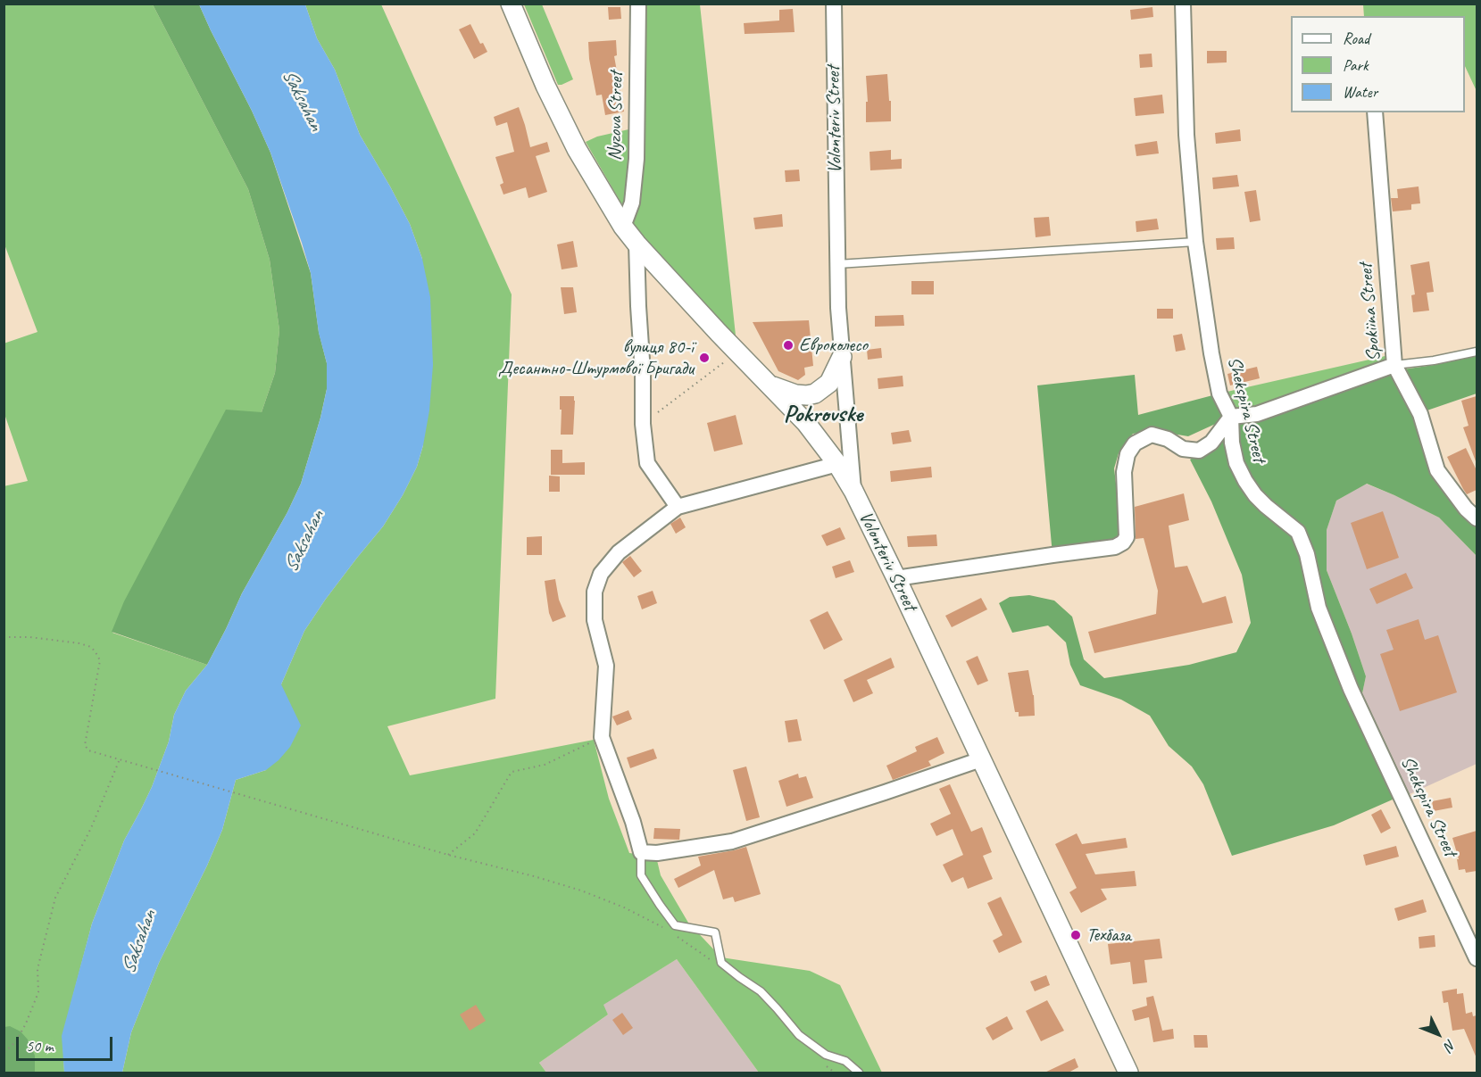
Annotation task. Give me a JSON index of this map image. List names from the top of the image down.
{
  "streets": {
    "street": [
      "Nyzova Street",
      "Volonteriv Street",
      "Spokiina Street",
      "Shekspira Street"
    ]
  },
  "districts": ["Pokrovske"],
  "water": ["Saksahan"],
  "places": ["Евроколесо", "вулиця 80-ї Десантно-Штурмової Бригади", "Техбаза"],
  "legend": ["Road", "Park", "Water"],
  "scale_bar": "50 m",
  "north": "bottom right"
}
